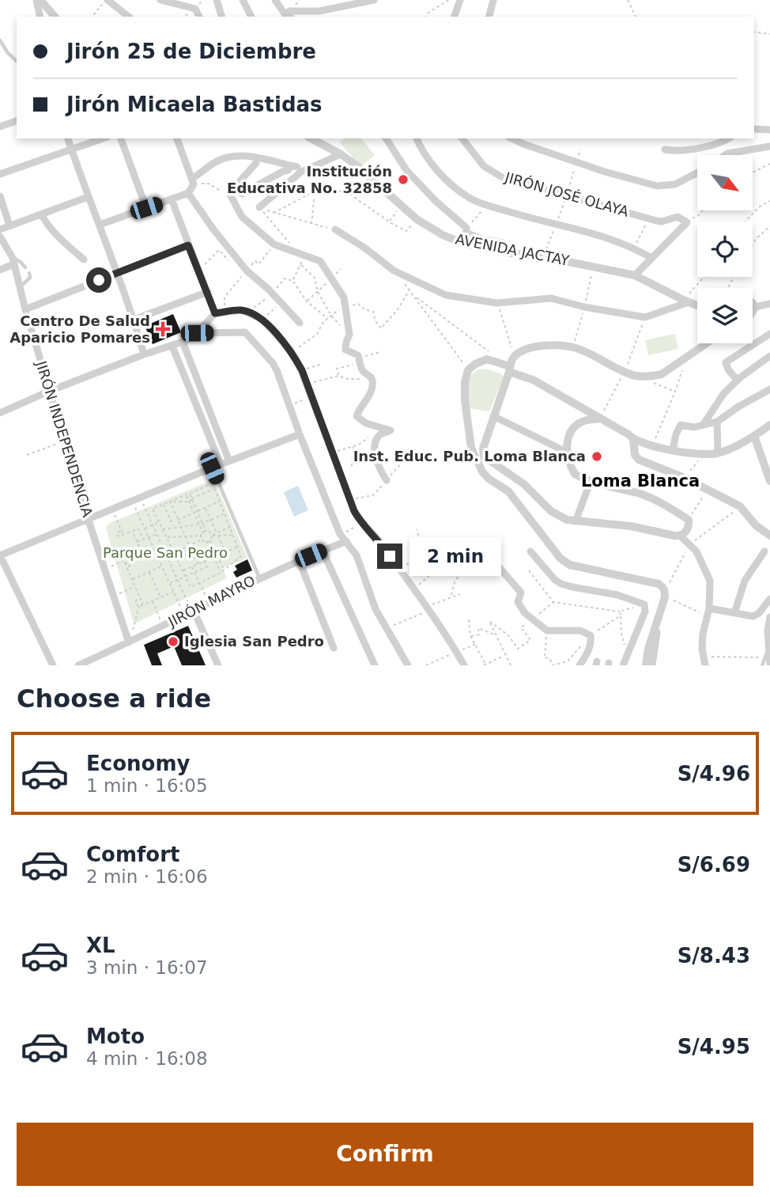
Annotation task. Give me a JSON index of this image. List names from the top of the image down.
{
  "streets": {
    "street": [
      "JIRÓN JOSÉ OLAYA",
      "AVENIDA JACTAY",
      "JIRÓN INDEPENDENCIA",
      "JIRÓN MAYRO"
    ]
  },
  "crossings": [
    ["JIRÓN INDEPENDENCIA", "JIRÓN MAYRO"]
  ],
  "districts": ["Loma Blanca"],
  "parks": ["Parque San Pedro"],
  "places": {
    "other": ["Institución Educativa No. 32858", "Inst. Educ. Pub. Loma Blanca", "Iglesia San Pedro"],
    "health": ["Centro De Salud Aparicio Pomares"]
  },
  "north": "bottom right",
  "page": {
    "banner": ["Jirón 25 de Diciembre", "Jirón Micaela Bastidas"],
    "bubble": "2 min",
    "heading": "Choose a ride",
    "list": [
      {
        "name": "Economy",
        "note": "1 min · 16:05",
        "value": "S/4.96"
      },
      {
        "name": "Comfort",
        "note": "2 min · 16:06",
        "value": "S/6.69"
      },
      {
        "name": "XL",
        "note": "3 min · 16:07",
        "value": "S/8.43"
      },
      {
        "name": "Moto",
        "note": "4 min · 16:08",
        "value": "S/4.95"
      }
    ],
    "buttons": "Confirm"
  }
}
